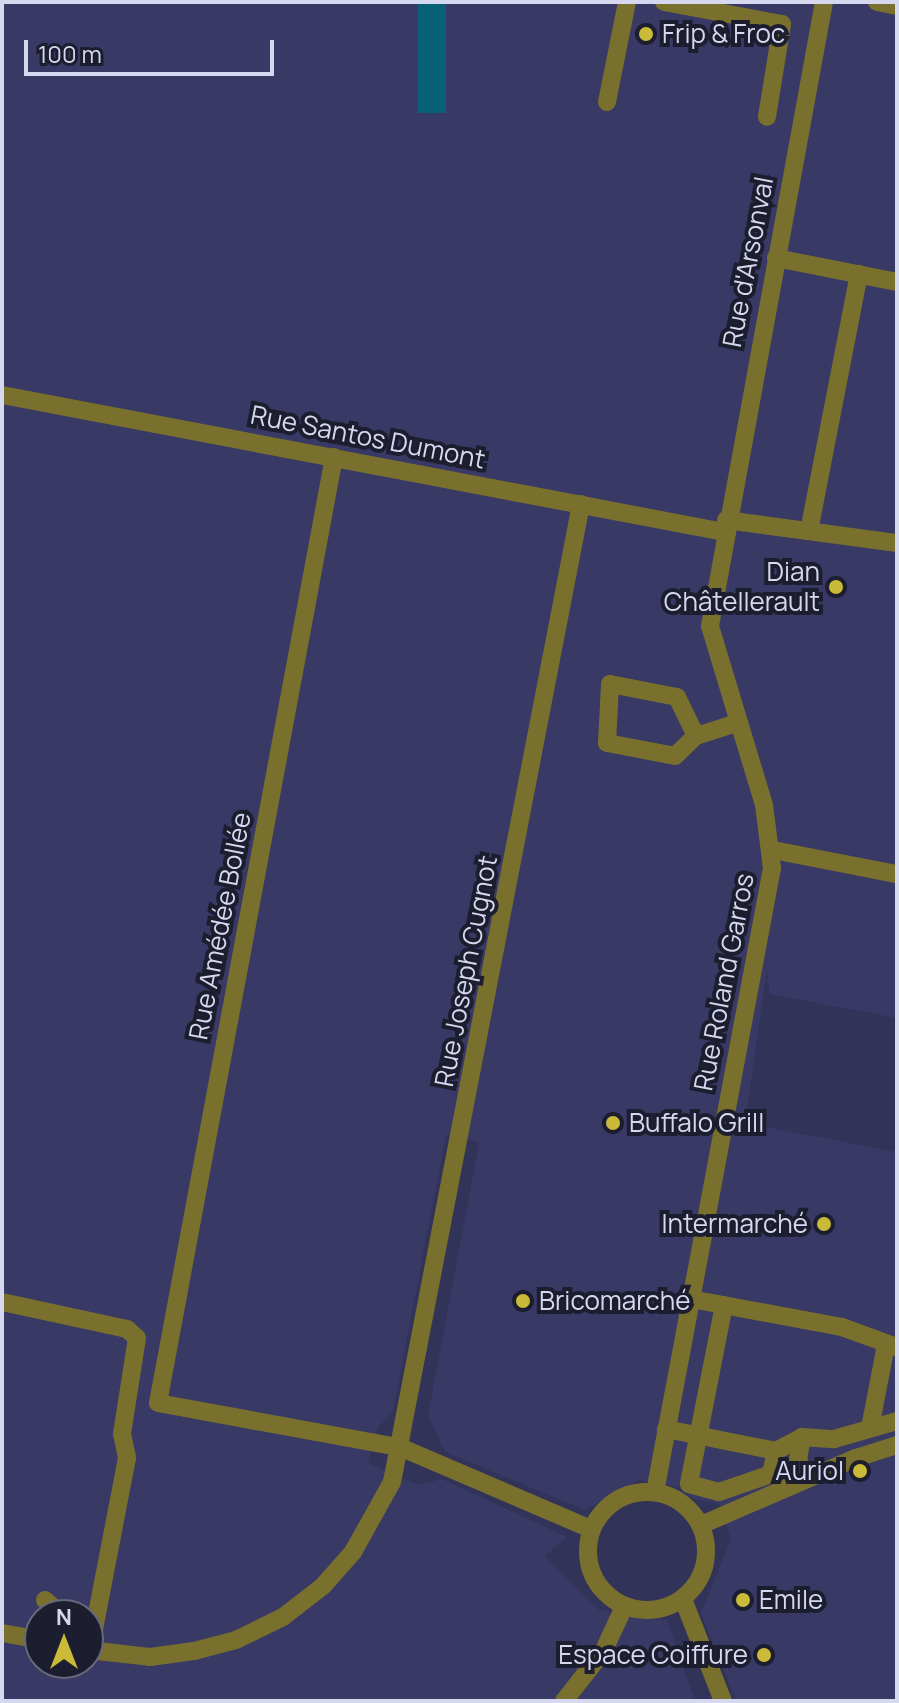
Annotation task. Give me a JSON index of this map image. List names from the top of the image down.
{
  "streets": {
    "street": [
      "Rue d'Arsonval",
      "Rue Santos Dumont",
      "Rue Amédée Bollée",
      "Rue Joseph Cugnot",
      "Rue Roland Garros"
    ]
  },
  "crossings": [
    ["Rue d'Arsonval", "Rue Santos Dumont"],
    ["Rue d'Arsonval", "Rue Roland Garros"],
    ["Rue Santos Dumont", "Rue Amédée Bollée"],
    ["Rue Santos Dumont", "Rue Joseph Cugnot"],
    ["Rue Santos Dumont", "Rue Roland Garros"],
    ["Rue Amédée Bollée", "Rue Joseph Cugnot"]
  ],
  "places": [
    "Frip & Froc",
    "Dian Châtellerault",
    "Buffalo Grill",
    "Intermarché",
    "Bricomarché",
    "Auriol",
    "Emile",
    "Espace Coiffure"
  ],
  "scale_bar": "100 m",
  "north": "top"
}
